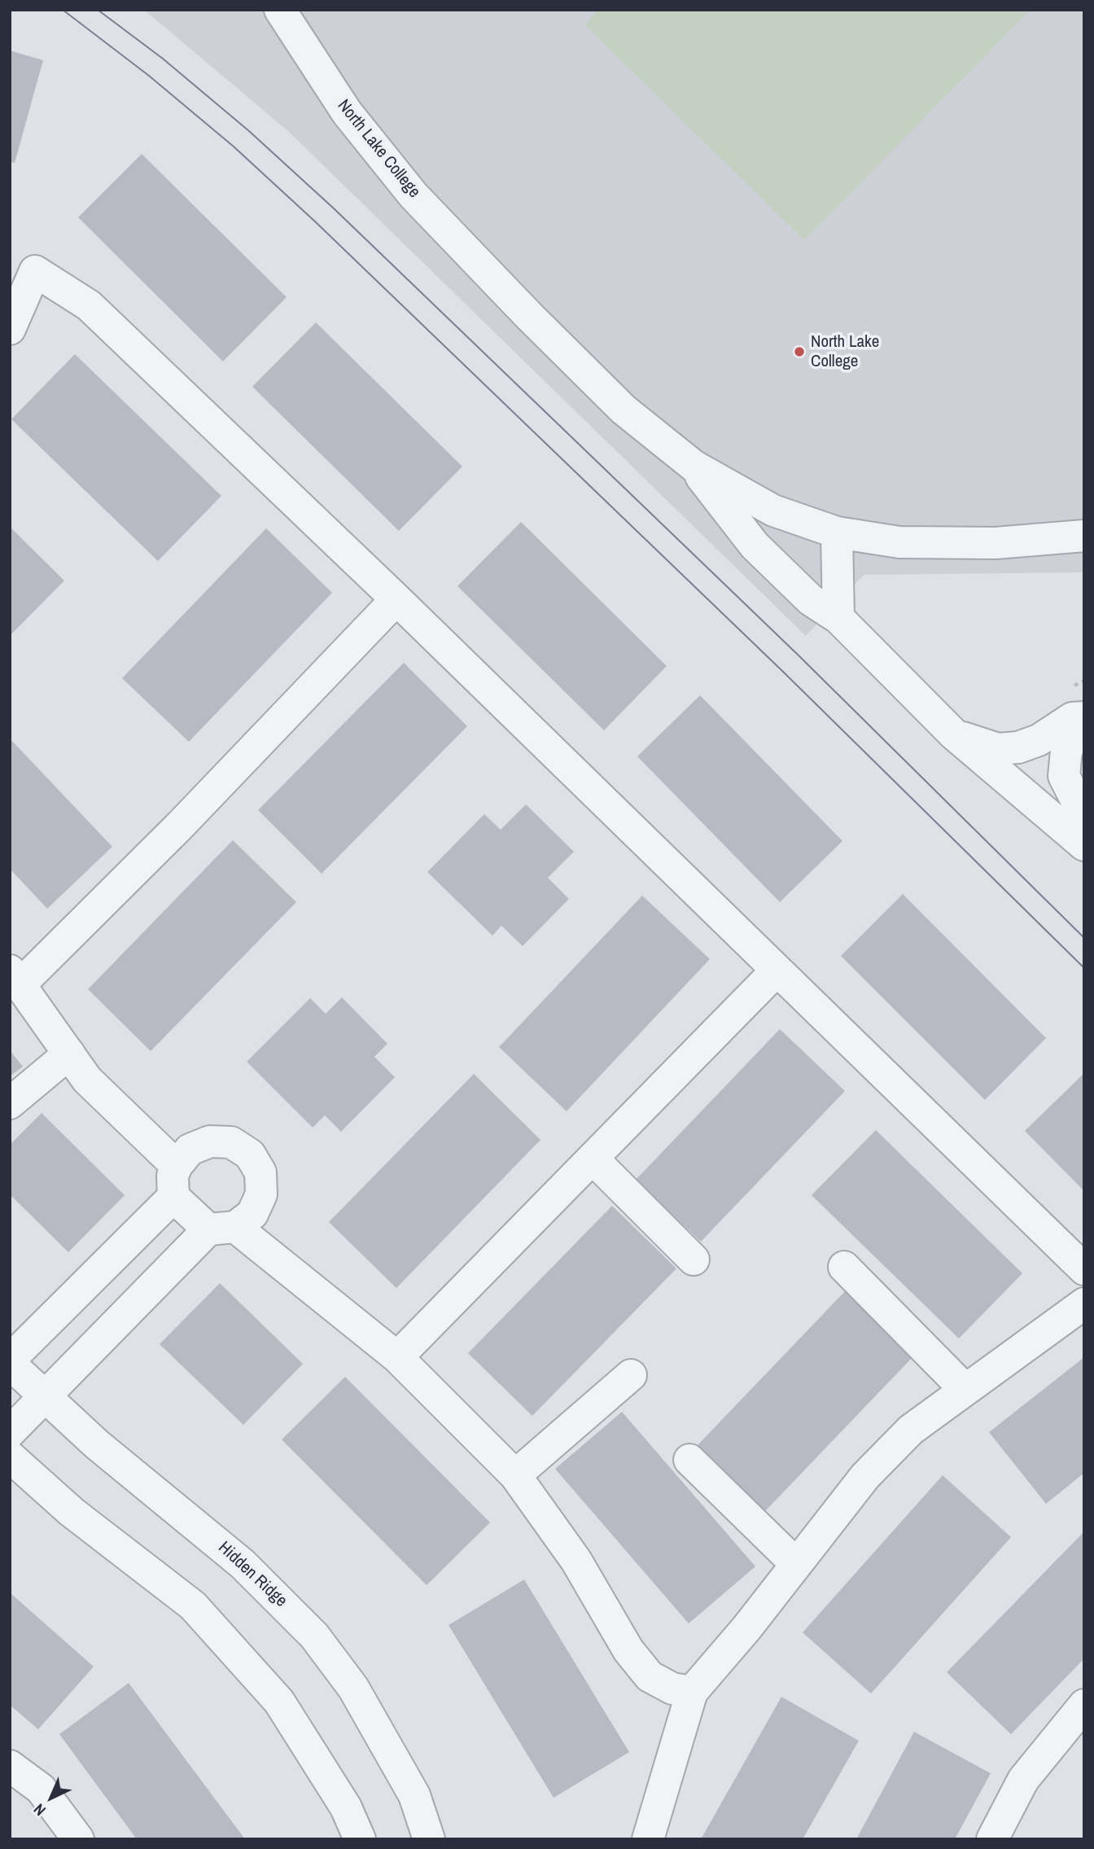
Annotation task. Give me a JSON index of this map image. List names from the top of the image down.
{
  "streets": {
    "street": ["North Lake College", "Hidden Ridge"]
  },
  "places": ["North Lake College"],
  "north": "bottom left"
}
